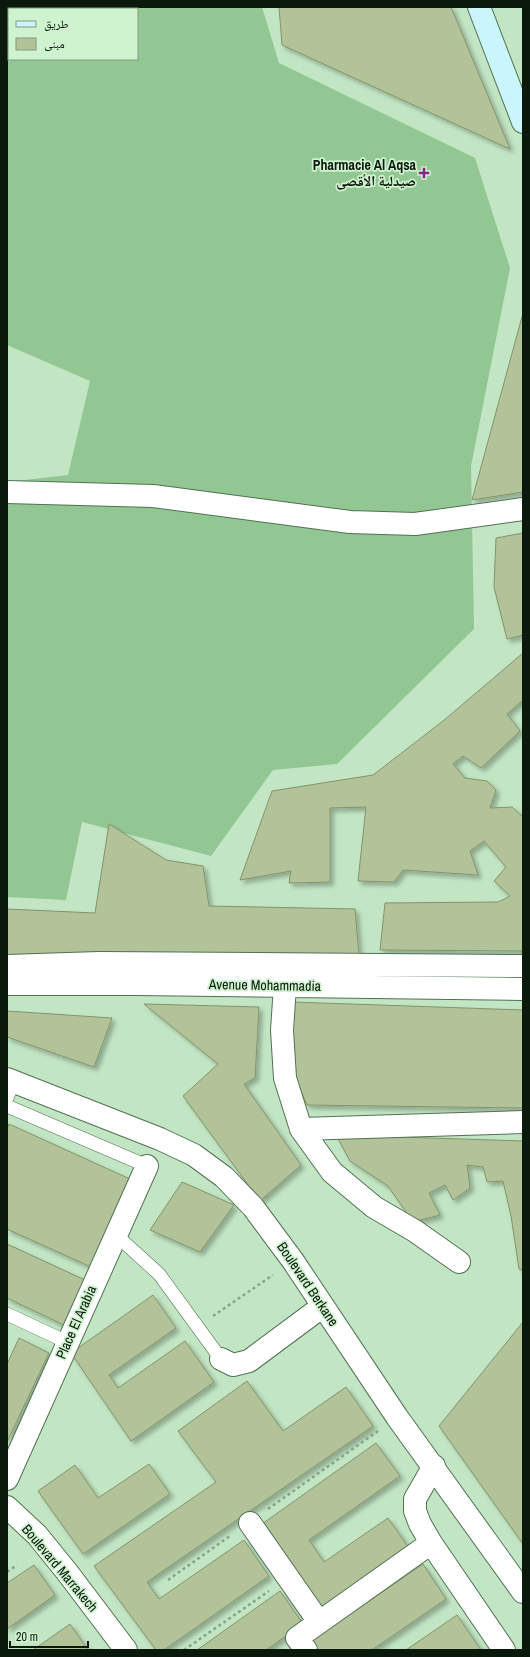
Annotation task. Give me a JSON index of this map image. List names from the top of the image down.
{
  "streets": {
    "street": [
      "Avenue Mohammadia",
      "Boulevard Berkane",
      "Place El Arabia",
      "Boulevard Marrakech"
    ]
  },
  "places": {
    "health": ["Pharmacie Al Aqsa صيدلية الأقصى"]
  },
  "legend": ["طريق", "مبنى"],
  "scale_bar": "20 m"
}
